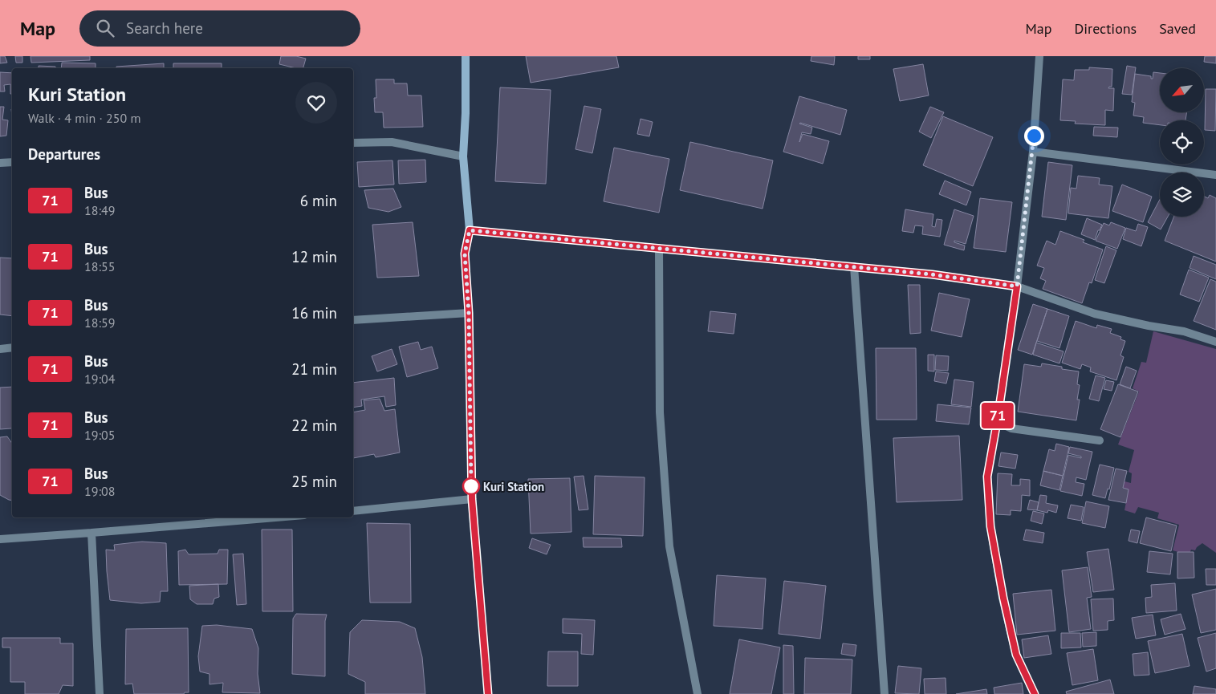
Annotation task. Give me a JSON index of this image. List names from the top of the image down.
{
  "places": ["Kuri Station"],
  "lines": ["bus line 71"],
  "north": "bottom left",
  "page": {
    "header": "Map",
    "search": "Search here",
    "nav": ["Map", "Directions", "Saved"],
    "on_map": "71",
    "heading": [
      ["Kuri Station", "Walk · 4 min · 250 m"],
      "Departures"
    ],
    "list": [
      {
        "mark": "71",
        "name": "Bus",
        "note": "18:49",
        "value": "6 min"
      },
      {
        "mark": "71",
        "name": "Bus",
        "note": "18:55",
        "value": "12 min"
      },
      {
        "mark": "71",
        "name": "Bus",
        "note": "18:59",
        "value": "16 min"
      },
      {
        "mark": "71",
        "name": "Bus",
        "note": "19:04",
        "value": "21 min"
      },
      {
        "mark": "71",
        "name": "Bus",
        "note": "19:05",
        "value": "22 min"
      },
      {
        "mark": "71",
        "name": "Bus",
        "note": "19:08",
        "value": "25 min"
      }
    ]
  }
}
